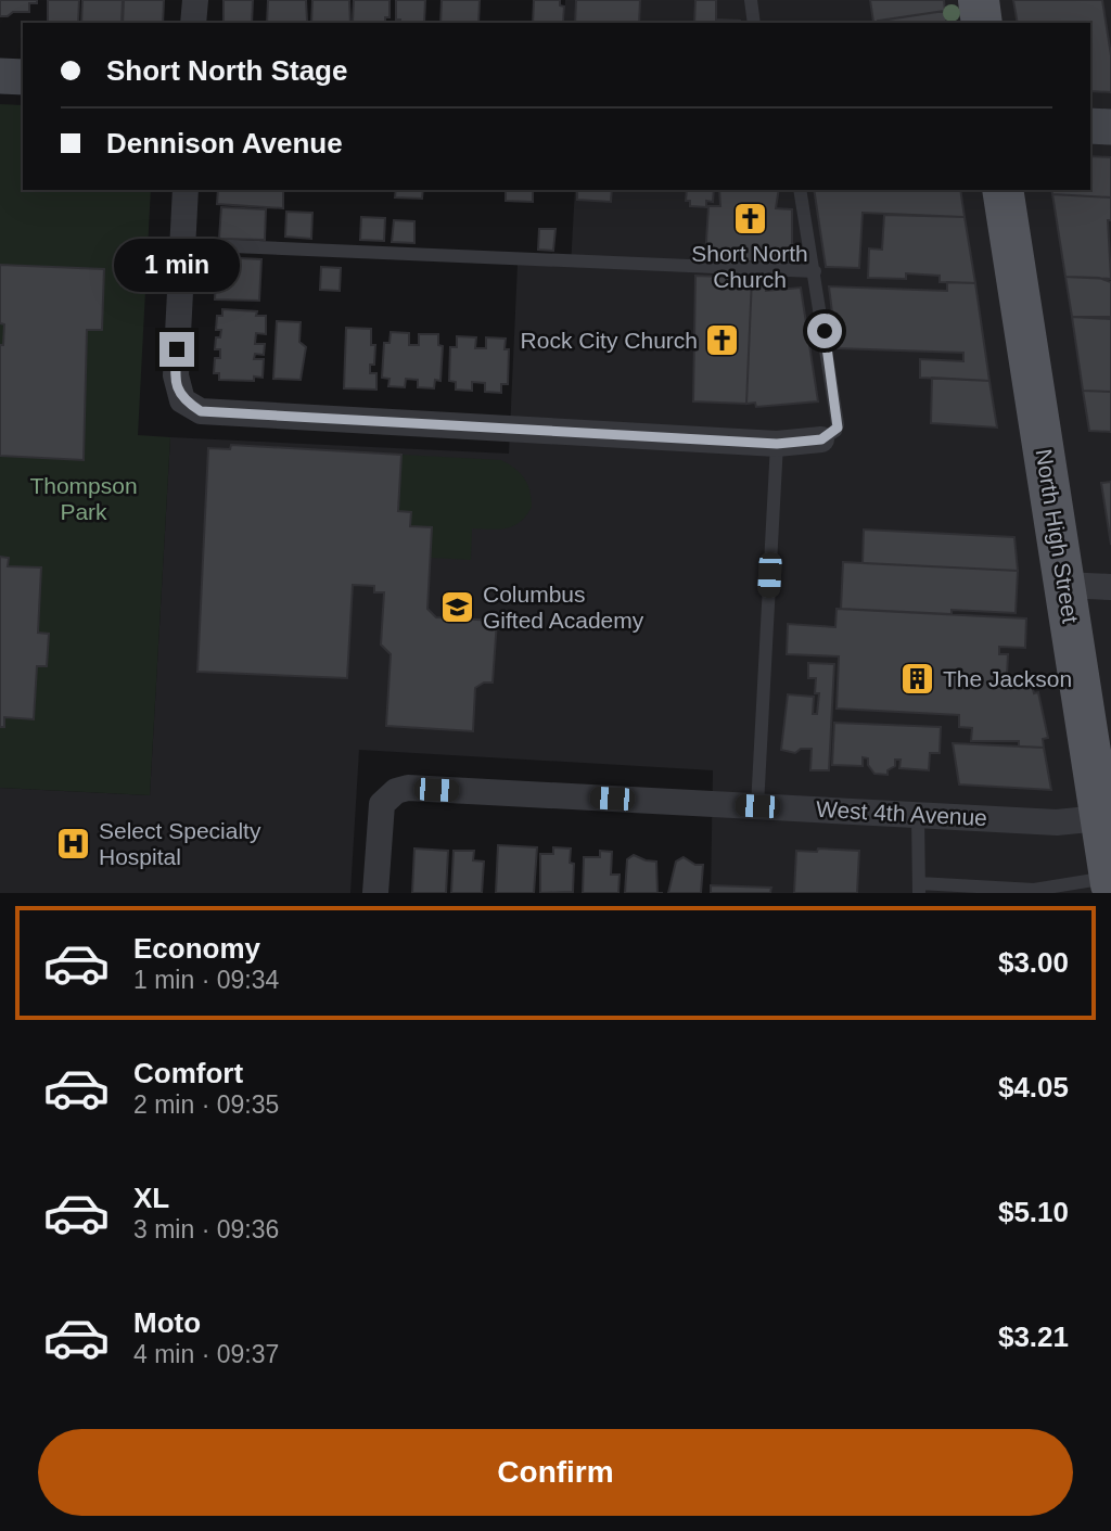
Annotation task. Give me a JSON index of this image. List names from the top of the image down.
{
  "streets": {
    "main road": ["North High Street"],
    "street": ["West 4th Avenue"]
  },
  "crossings": [
    ["North High Street", "West 4th Avenue"]
  ],
  "parks": ["Thompson Park"],
  "places": {
    "church": ["Short North Church", "Rock City Church"],
    "school or university": ["Columbus Gifted Academy"],
    "building": ["The Jackson"],
    "hospital": ["Select Specialty Hospital"]
  },
  "page": {
    "banner": ["Short North Stage", "Dennison Avenue"],
    "bubble": "1 min",
    "list": [
      {
        "name": "Economy",
        "note": "1 min · 09:34",
        "value": "$3.00"
      },
      {
        "name": "Comfort",
        "note": "2 min · 09:35",
        "value": "$4.05"
      },
      {
        "name": "XL",
        "note": "3 min · 09:36",
        "value": "$5.10"
      },
      {
        "name": "Moto",
        "note": "4 min · 09:37",
        "value": "$3.21"
      }
    ],
    "buttons": "Confirm"
  }
}
